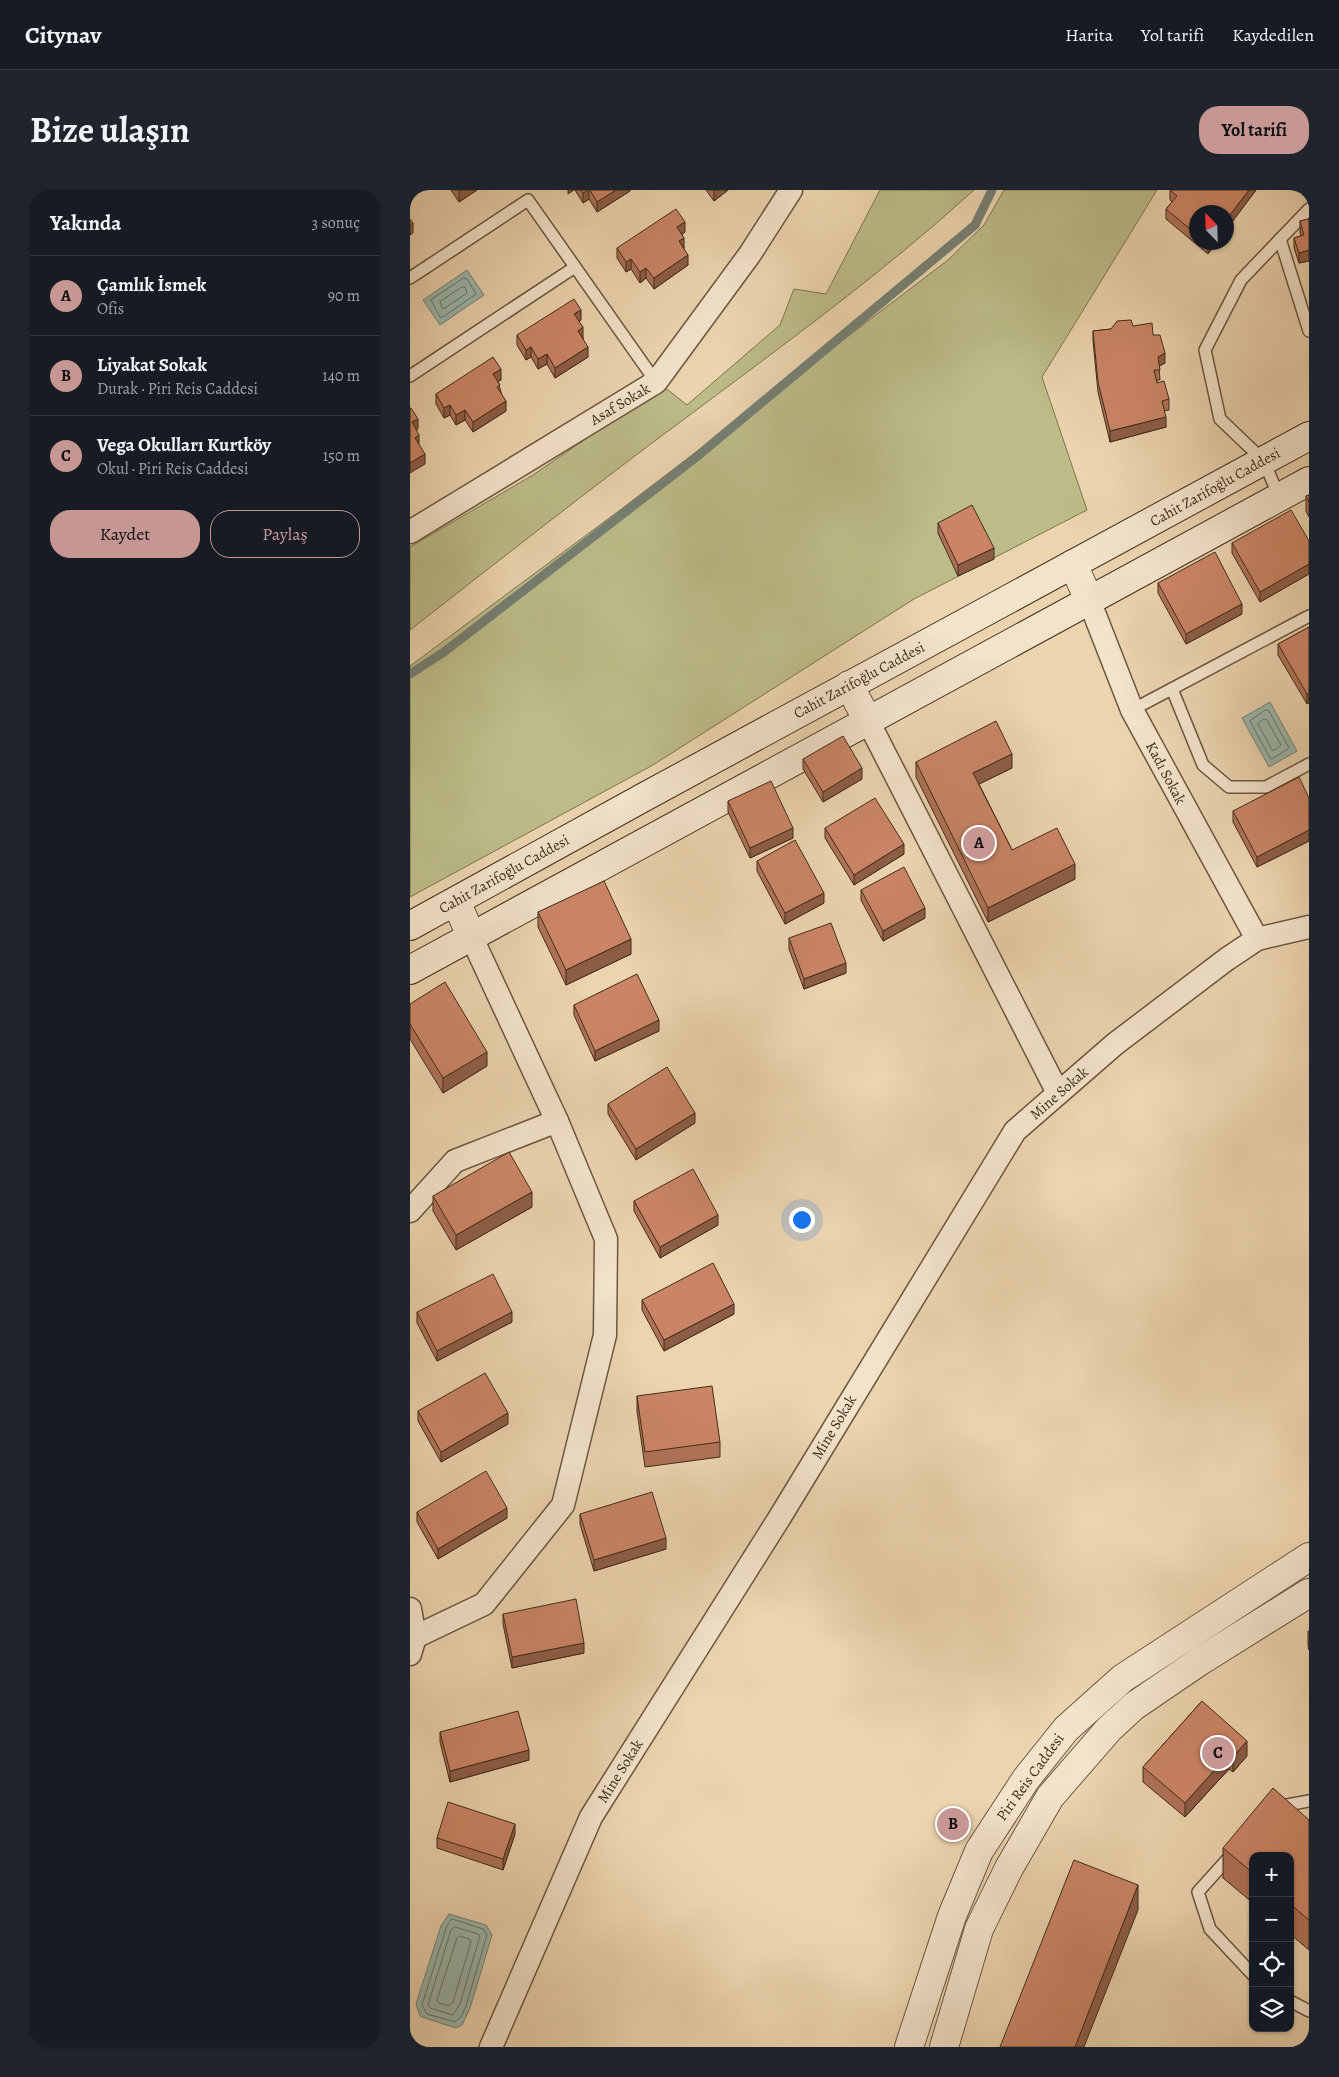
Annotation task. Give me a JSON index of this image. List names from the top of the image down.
{
  "streets": {
    "main road": ["Cahit Zarifoğlu Caddesi", "Piri Reis Caddesi"],
    "street": ["Asaf Sokak", "Kadı Sokak", "Mine Sokak"]
  },
  "crossings": [
    ["Kadı Sokak", "Mine Sokak"]
  ],
  "north": "top left",
  "page": {
    "header": "Citynav",
    "nav": ["Harita", "Yol tarifi", "Kaydedilen"],
    "title": "Bize ulaşın",
    "buttons": [
      "Yol tarifi",
      ["Kaydet", "Paylaş"]
    ],
    "heading": ["Yakında", "3 sonuç"],
    "list": [
      {
        "mark": "A",
        "name": "Çamlık İsmek",
        "note": "Ofis",
        "value": "90 m"
      },
      {
        "mark": "B",
        "name": "Liyakat Sokak",
        "note": "Durak · Piri Reis Caddesi",
        "value": "140 m"
      },
      {
        "mark": "C",
        "name": "Vega Okulları Kurtköy",
        "note": "Okul · Piri Reis Caddesi",
        "value": "150 m"
      }
    ],
    "pins": ["A", "C", "B"],
    "map_buttons": ["+", "−"]
  }
}
